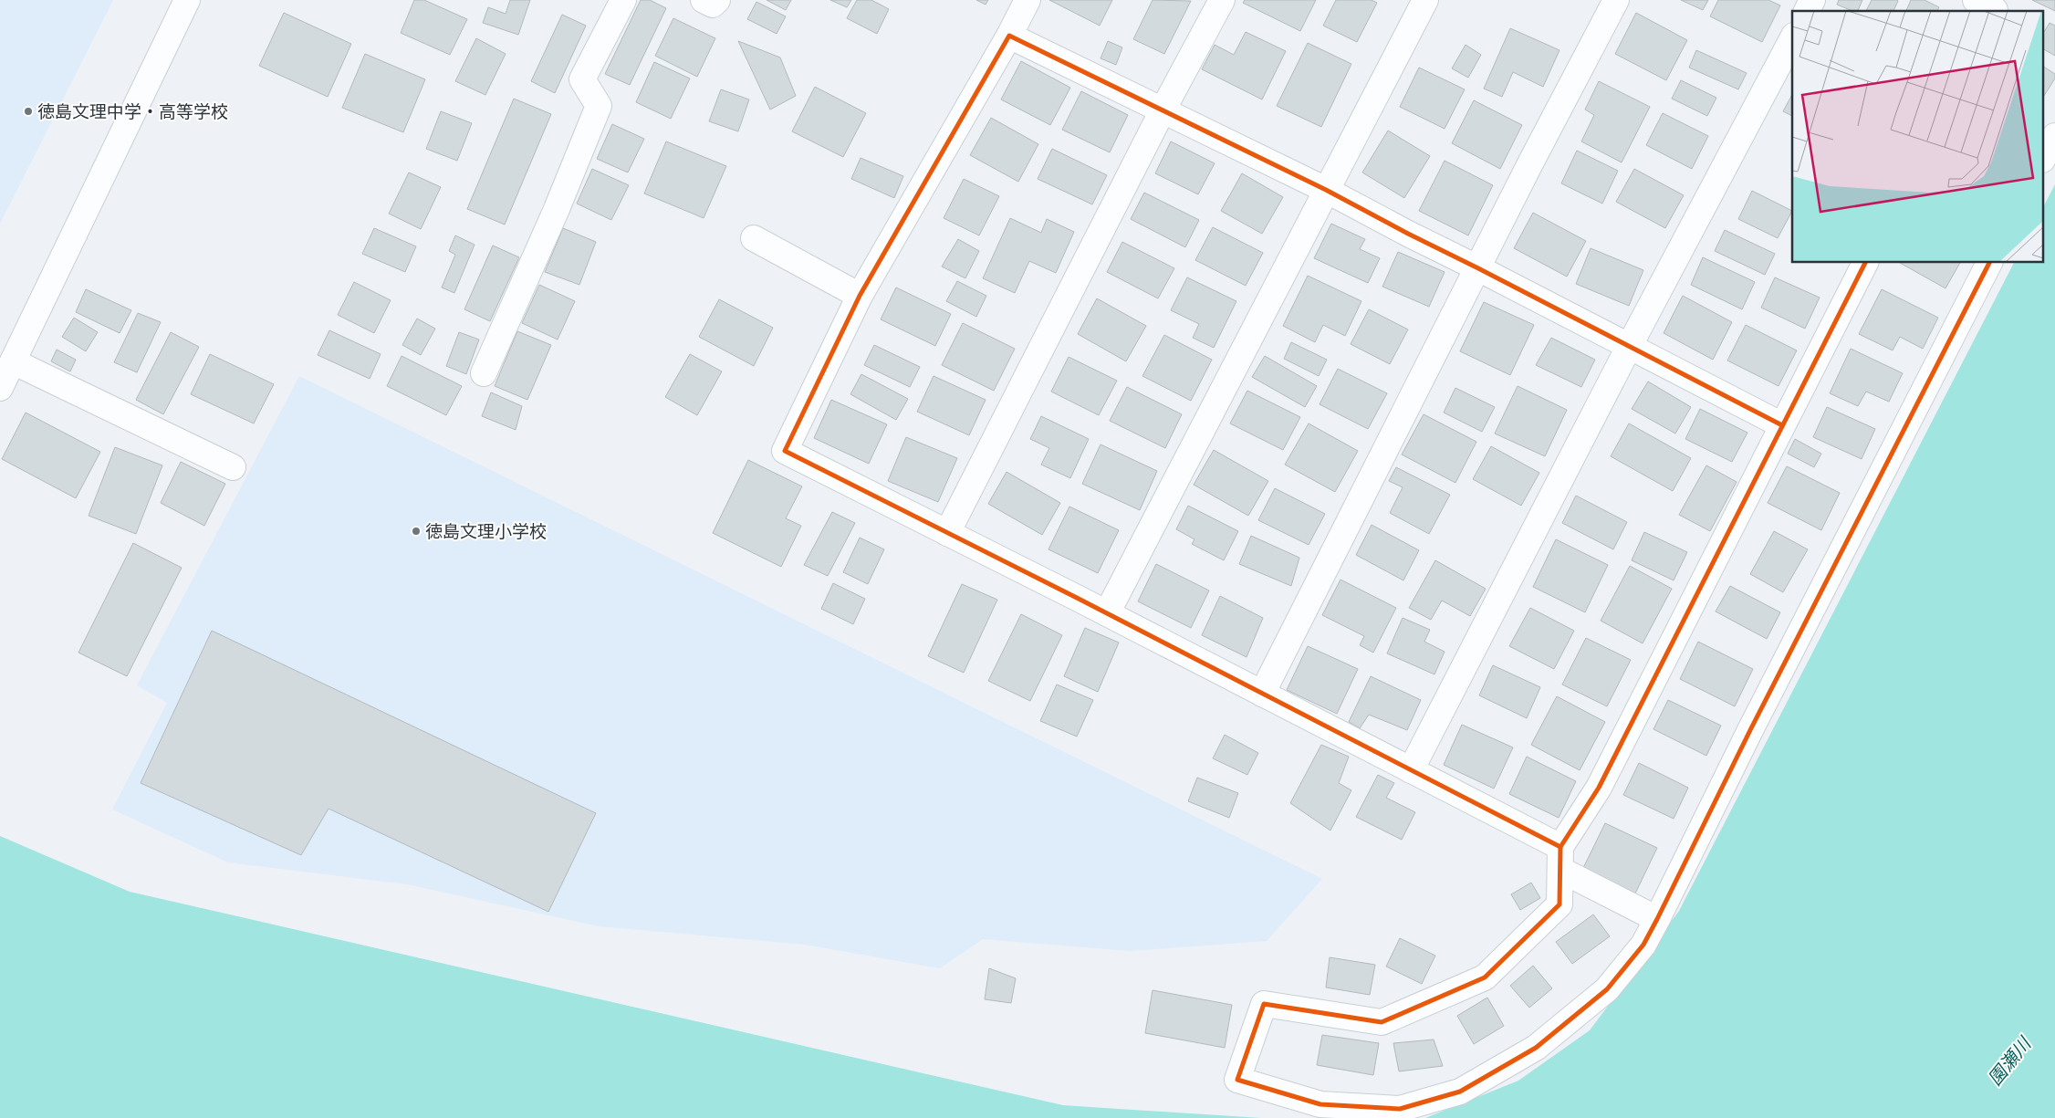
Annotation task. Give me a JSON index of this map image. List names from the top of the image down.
{
  "water": ["園瀬川"],
  "places": ["徳島文理中学・高等学校", "徳島文理小学校"]
}
